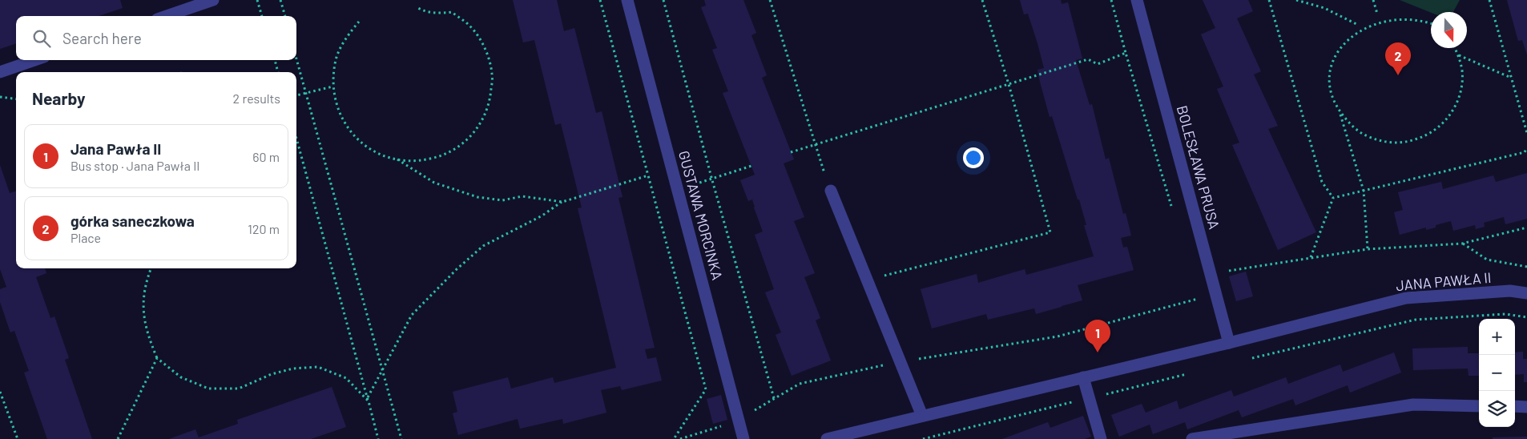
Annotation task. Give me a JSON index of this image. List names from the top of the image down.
{
  "streets": {
    "street": ["BOLESŁAWA PRUSA", "GUSTAWA MORCINKA", "JANA PAWŁA II"]
  },
  "crossings": [
    ["BOLESŁAWA PRUSA", "JANA PAWŁA II"]
  ],
  "north": "bottom",
  "page": {
    "search": "Search here",
    "pins": ["2", "1"],
    "heading": ["Nearby", "2 results"],
    "list": [
      {
        "mark": "1",
        "name": "Jana Pawła II",
        "note": "Bus stop · Jana Pawła II",
        "value": "60 m"
      },
      {
        "mark": "2",
        "name": "górka saneczkowa",
        "note": "Place",
        "value": "120 m"
      }
    ],
    "map_buttons": ["+", "−"]
  }
}
